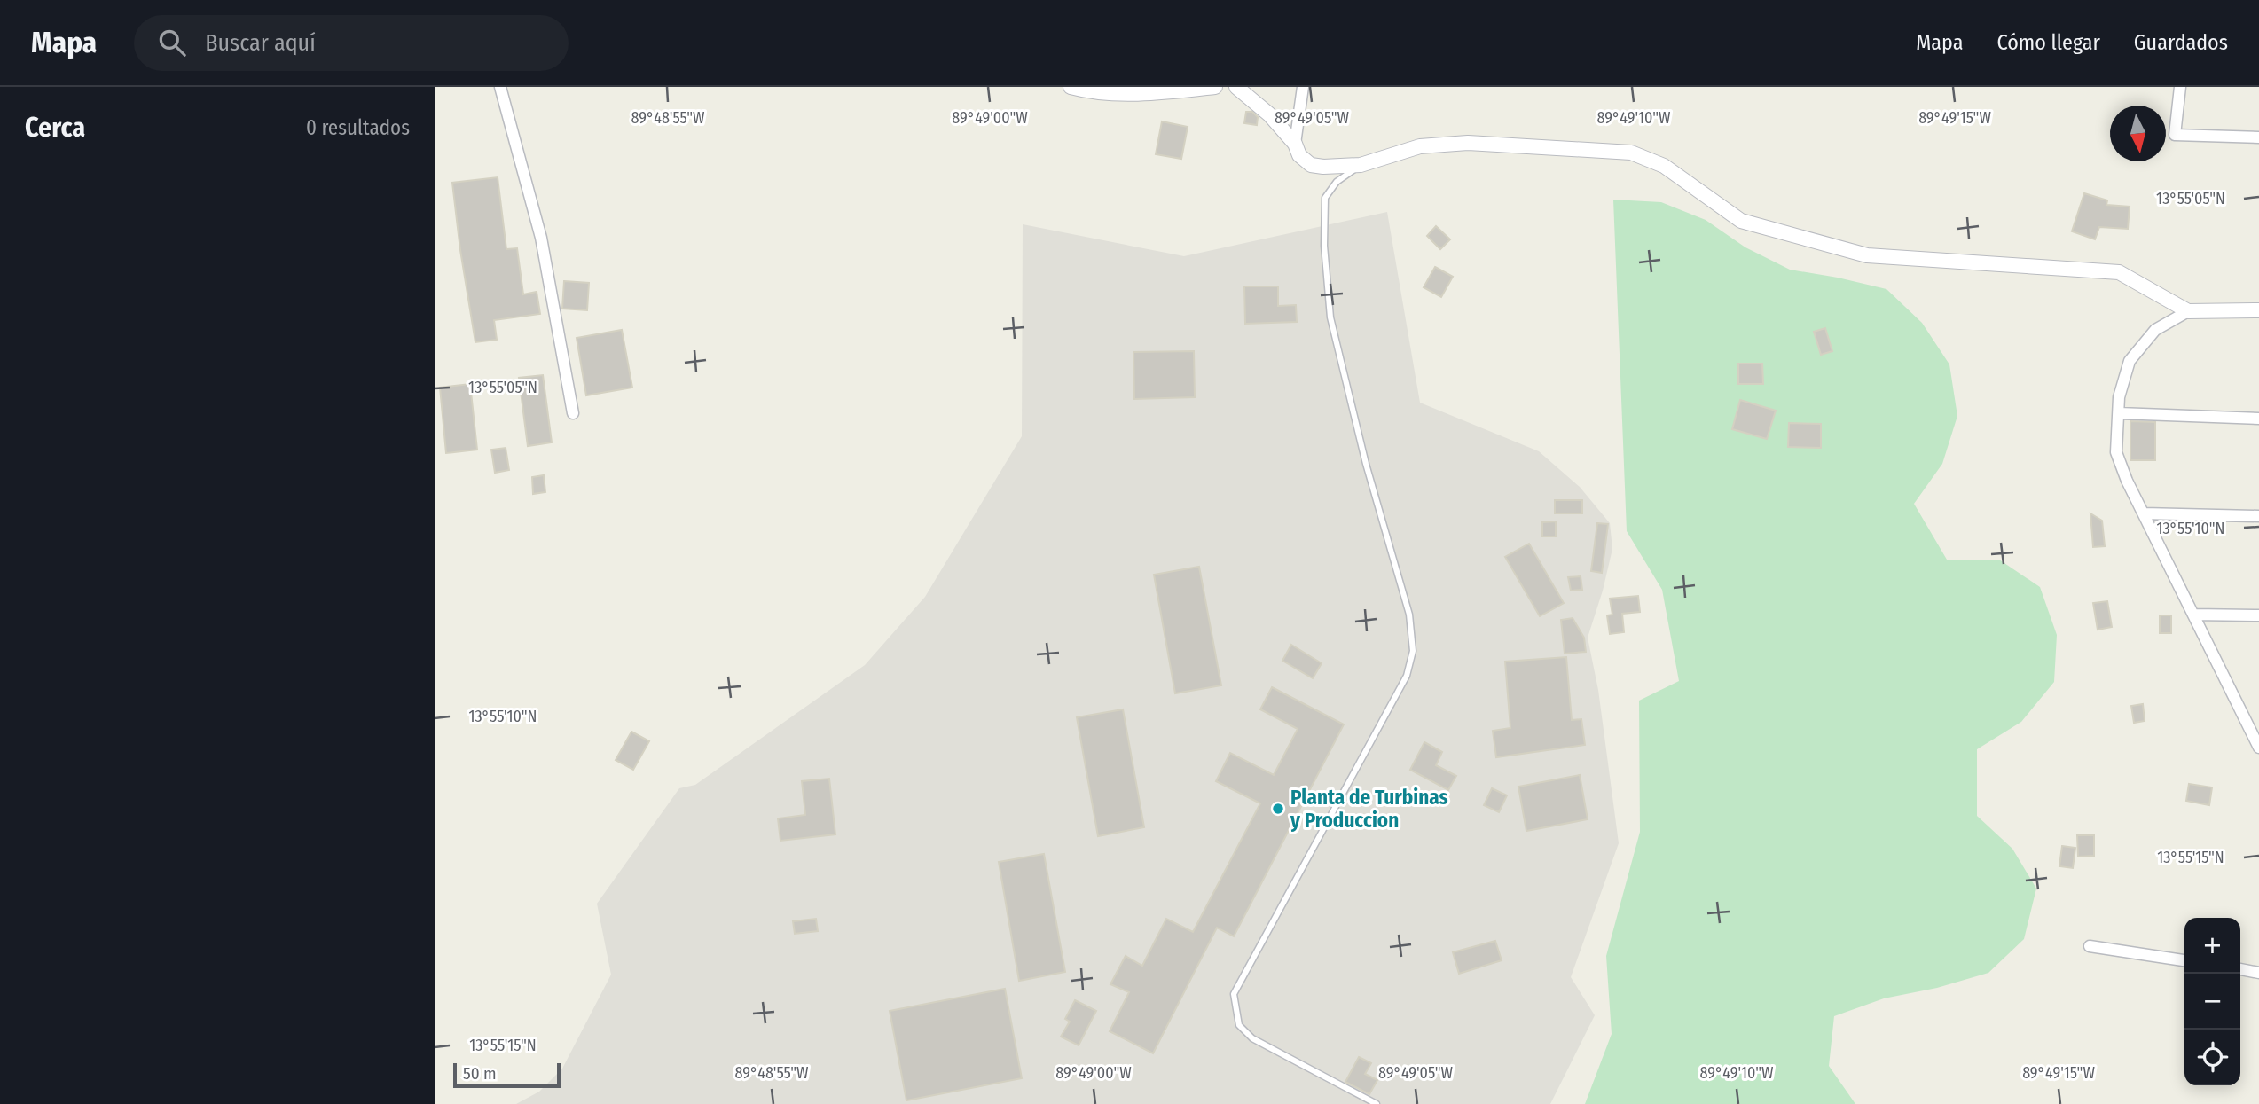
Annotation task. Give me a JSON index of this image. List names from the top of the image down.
{
  "places": ["Planta de Turbinas y Produccion"],
  "scale_bar": "50 m",
  "north": "bottom",
  "page": {
    "header": "Mapa",
    "search": "Buscar aquí",
    "nav": ["Mapa", "Cómo llegar", "Guardados"],
    "heading": ["Cerca", "0 resultados"],
    "map_buttons": ["+", "−"],
    "scale": "50 m"
  },
  "coordinates": [
    "89°48'55\"W",
    "89°49'00\"W",
    "89°49'05\"W",
    "89°49'10\"W",
    "89°49'15\"W",
    "13°55'05\"N",
    "13°55'10\"N",
    "13°55'15\"N"
  ]
}
